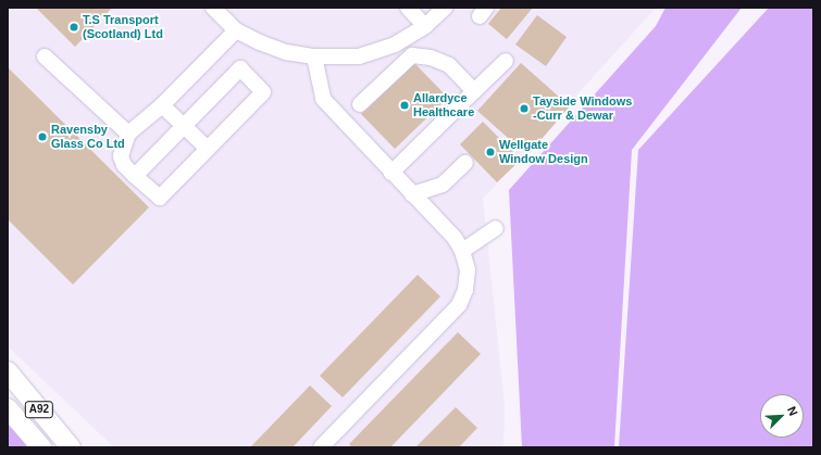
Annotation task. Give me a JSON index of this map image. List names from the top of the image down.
{
  "streets": {
    "main road": ["A92"]
  },
  "places": [
    "T.S Transport (Scotland) Ltd",
    "Allardyce Healthcare",
    "Tayside Windows -Curr & Dewar",
    "Ravensby Glass Co Ltd",
    "Wellgate Window Design"
  ],
  "north": "top right"
}
